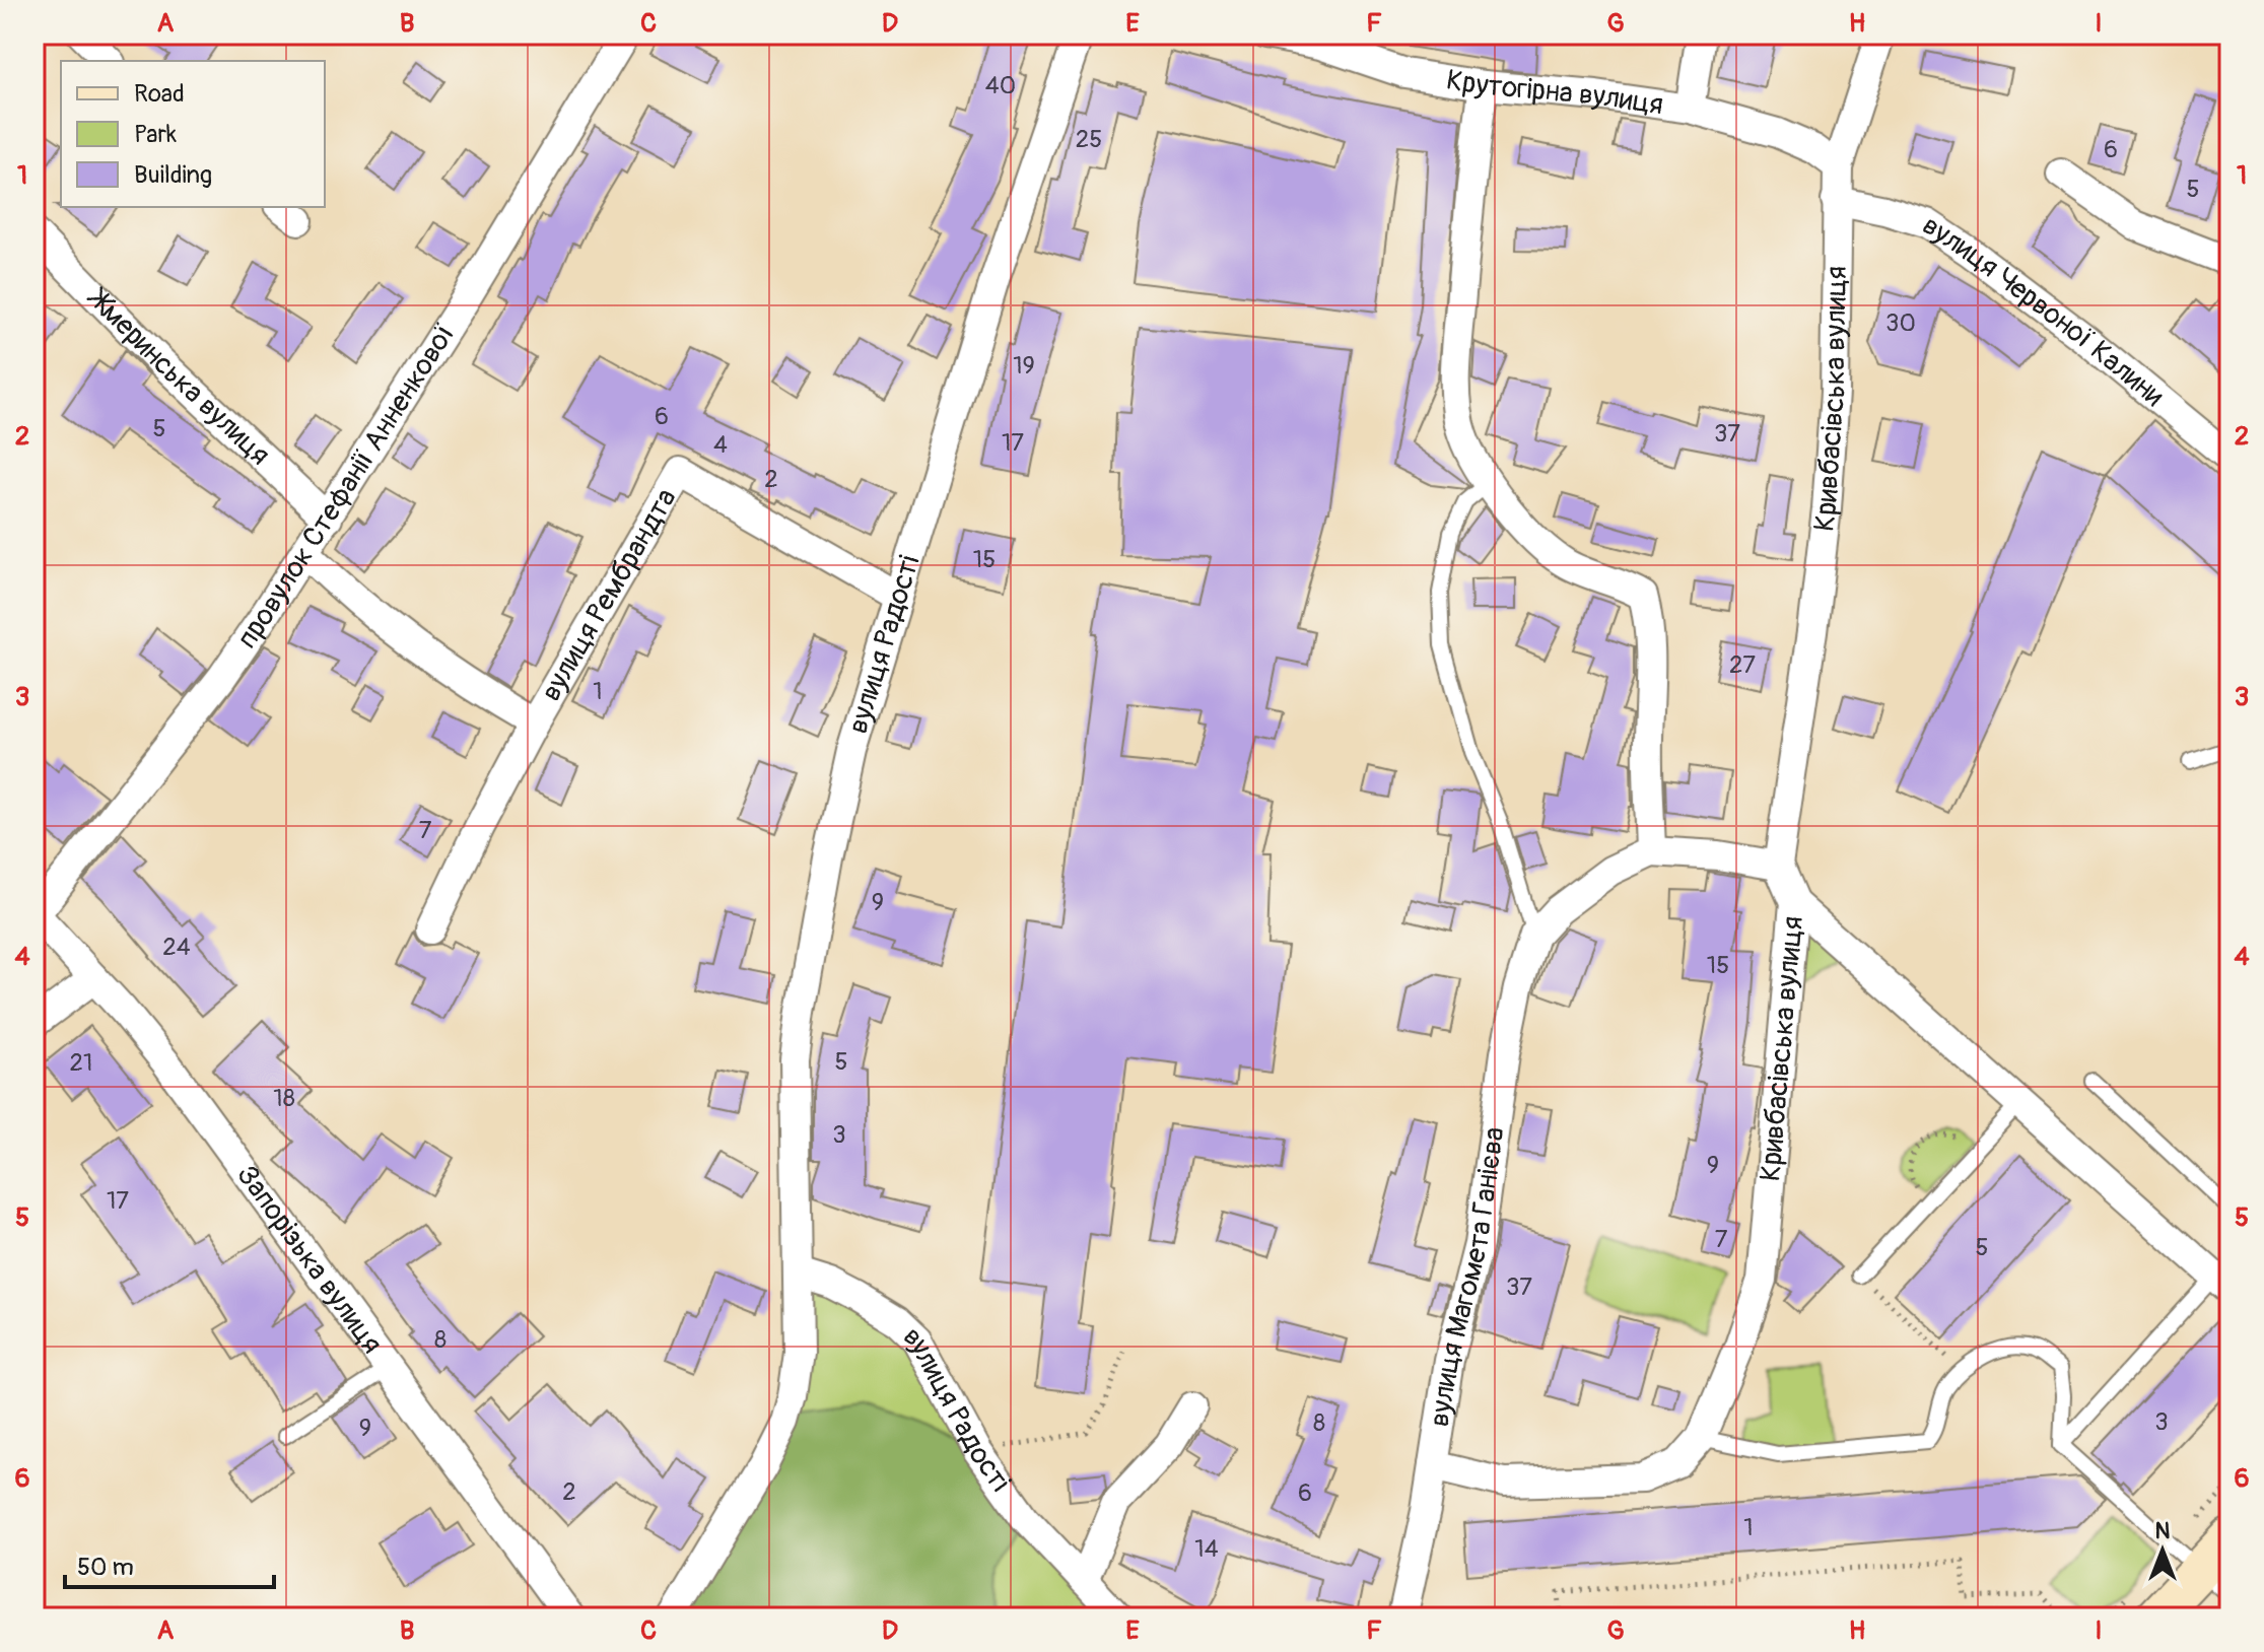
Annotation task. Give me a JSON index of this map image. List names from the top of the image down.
{
  "streets": {
    "street": [
      "Крутогірна вулиця",
      "вулиця Червоної Калини",
      "Жмеринська вулиця",
      "Кривбасівська вулиця",
      "провулок Стефанії Анненкової",
      "вулиця Рембрандта",
      "вулиця Радості",
      "Запорізька вулиця",
      "вулиця Магомета Ганієва"
    ]
  },
  "crossings": [
    ["Крутогірна вулиця", "Кривбасівська вулиця"],
    ["вулиця Червоної Калини", "Кривбасівська вулиця"],
    ["Жмеринська вулиця", "провулок Стефанії Анненкової"],
    ["Кривбасівська вулиця", "вулиця Магомета Ганієва"],
    ["провулок Стефанії Анненкової", "вулиця Рембрандта"],
    ["провулок Стефанії Анненкової", "Запорізька вулиця"],
    ["вулиця Рембрандта", "вулиця Радості"]
  ],
  "house_numbers": [
    "40",
    "25",
    "6",
    "5",
    "30",
    "19",
    "6",
    "5",
    "37",
    "17",
    "4",
    "2",
    "15",
    "27",
    "1",
    "7",
    "9",
    "24",
    "15",
    "5",
    "21",
    "18",
    "3",
    "9",
    "17",
    "7",
    "5",
    "37",
    "8",
    "3",
    "8",
    "9",
    "2",
    "6",
    "1",
    "14"
  ],
  "legend": ["Road", "Park", "Building"],
  "scale_bar": "50 m",
  "north": "top",
  "grid": {
    "columns": [
      "A",
      "B",
      "C",
      "D",
      "E",
      "F",
      "G",
      "H",
      "I"
    ],
    "rows": [
      "1",
      "2",
      "3",
      "4",
      "5",
      "6"
    ]
  }
}
